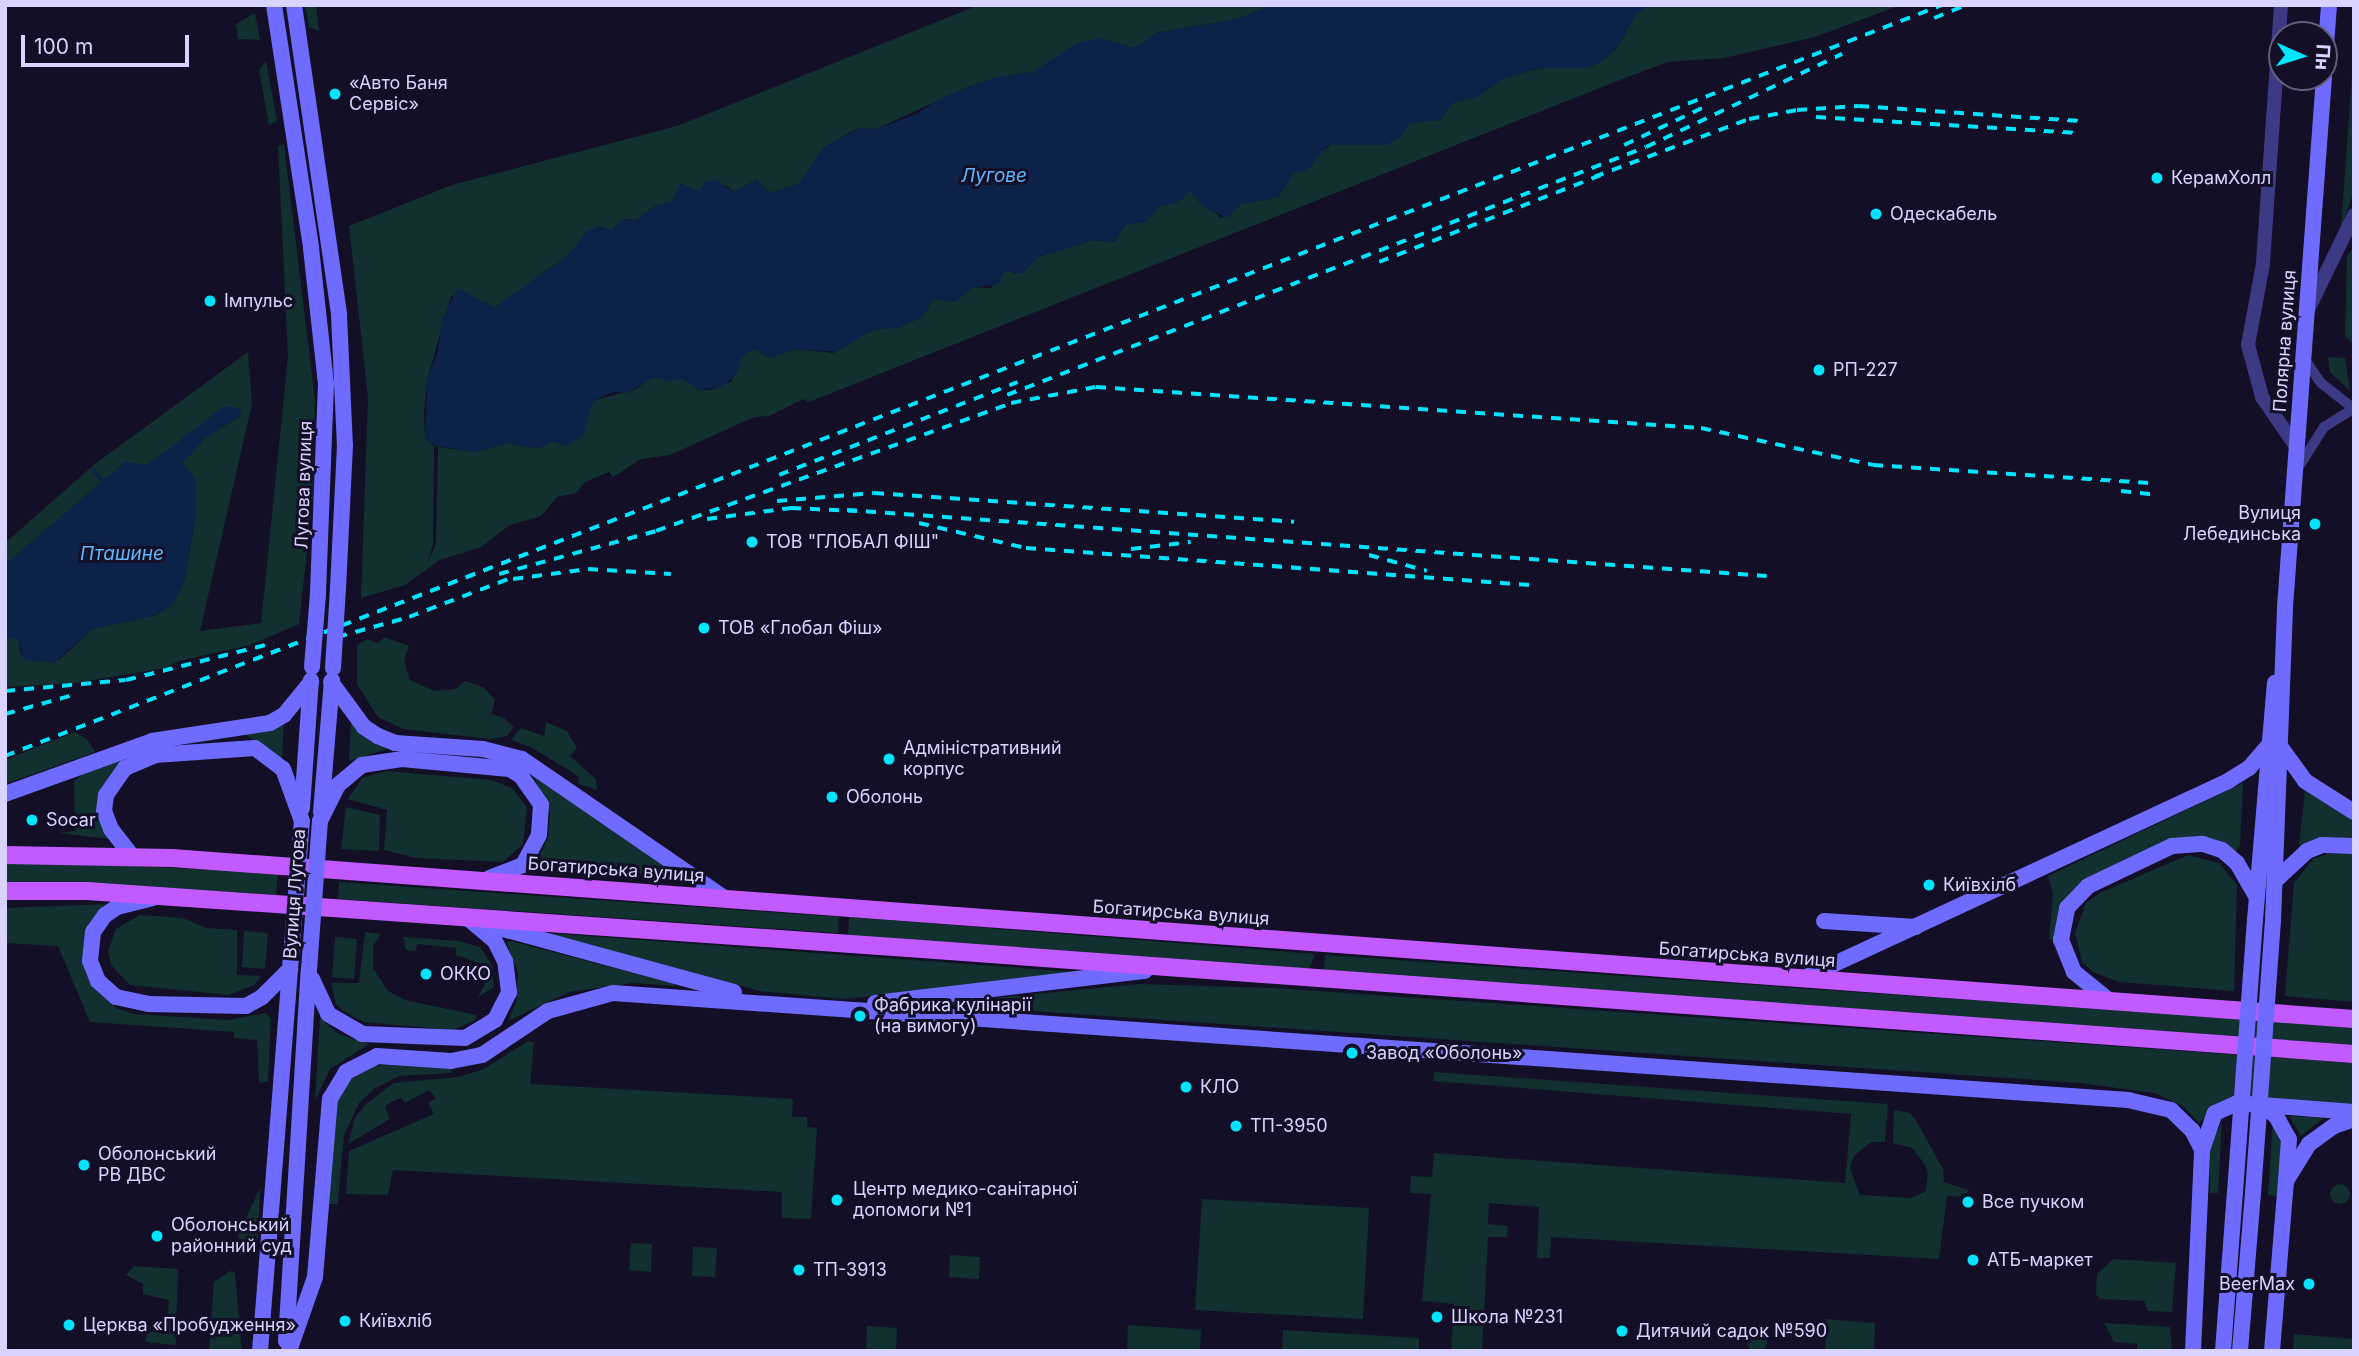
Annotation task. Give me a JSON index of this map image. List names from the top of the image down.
{
  "streets": {
    "main road": [
      "Полярна вулиця",
      "Лугова вулиця",
      "Богатирська вулиця",
      "Вулиця Лугова"
    ]
  },
  "water": ["Лугове", "Пташине"],
  "places": [
    "«Авто Баня Сервіс»",
    "КерамХолл",
    "Одескабель",
    "Імпульс",
    "РП-227",
    "Вулиця Лебединська",
    "ТОВ \"ГЛОБАЛ ФІШ\"",
    "ТОВ «Глобал Фіш»",
    "Адміністративний корпус",
    "Оболонь",
    "Socar",
    "Київхілб",
    "ОККО",
    "Фабрика кулінарії (на вимогу)",
    "Завод «Оболонь»",
    "КЛО",
    "ТП-3950",
    "Оболонський РВ ДВС",
    "Центр медико-санітарної допомоги №1",
    "Все пучком",
    "Оболонський районний суд",
    "АТБ-маркет",
    "ТП-3913",
    "BeerMax",
    "Школа №231",
    "Київхліб",
    "Церква «Пробудження»",
    "Дитячий садок №590"
  ],
  "scale_bar": "100 m",
  "north": "right"
}
